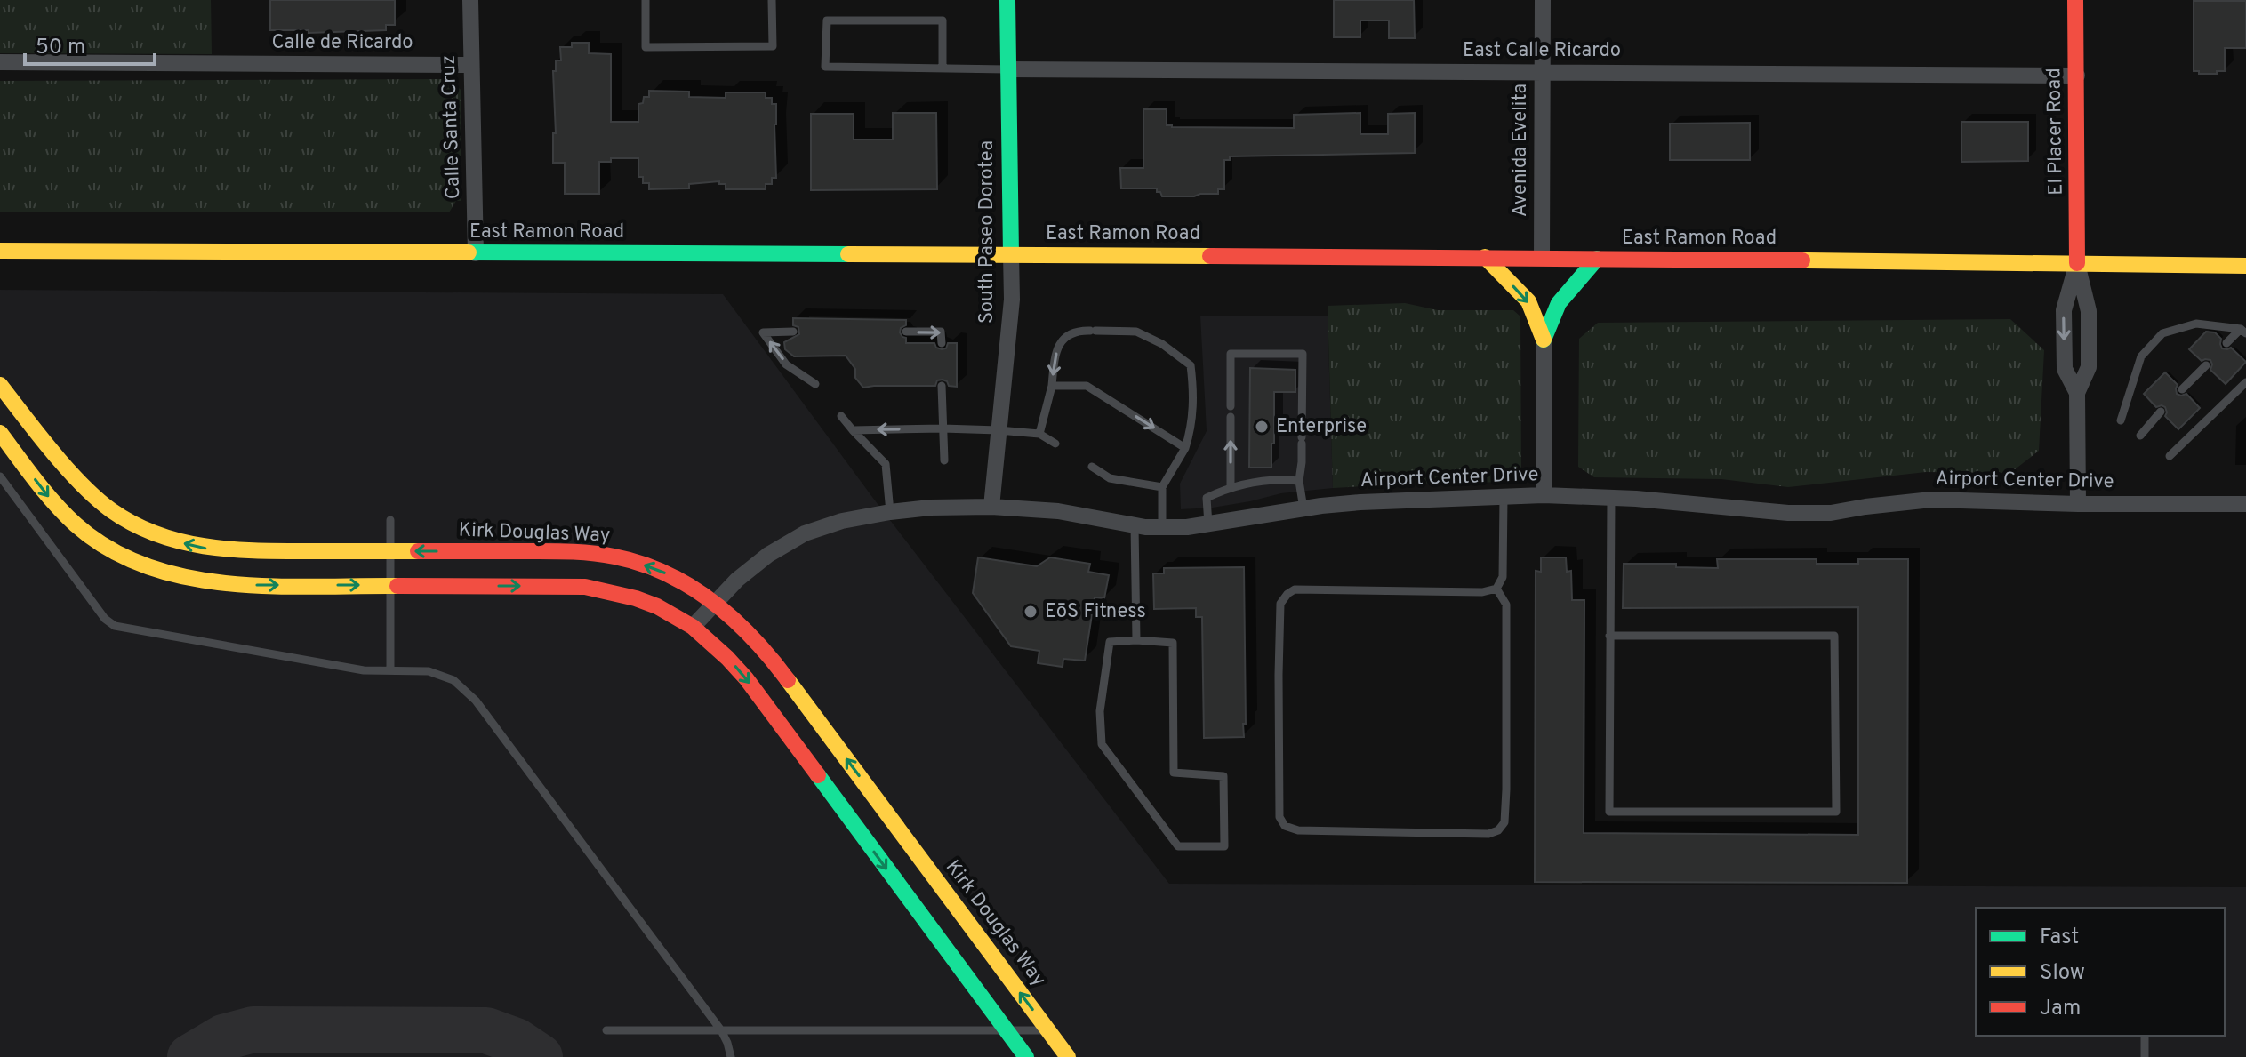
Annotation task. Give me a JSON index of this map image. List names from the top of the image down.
{
  "streets": {
    "street": [
      "Calle de Ricardo",
      "East Calle Ricardo",
      "Calle Santa Cruz",
      "El Placer Road",
      "Avenida Evelita",
      "East Ramon Road",
      "South Paseo Dorotea",
      "Airport Center Drive",
      "Kirk Douglas Way"
    ]
  },
  "crossings": [
    ["Calle de Ricardo", "Calle Santa Cruz"],
    ["East Calle Ricardo", "El Placer Road"],
    ["East Calle Ricardo", "Avenida Evelita"],
    ["East Calle Ricardo", "South Paseo Dorotea"],
    ["Calle Santa Cruz", "East Ramon Road"],
    ["El Placer Road", "East Ramon Road"],
    ["El Placer Road", "Airport Center Drive"],
    ["Avenida Evelita", "East Ramon Road"],
    ["East Ramon Road", "South Paseo Dorotea"],
    ["South Paseo Dorotea", "Airport Center Drive"],
    ["Airport Center Drive", "Kirk Douglas Way"]
  ],
  "places": ["Enterprise", "EōS Fitness"],
  "legend": ["Fast", "Slow", "Jam"],
  "scale_bar": "50 m"
}
